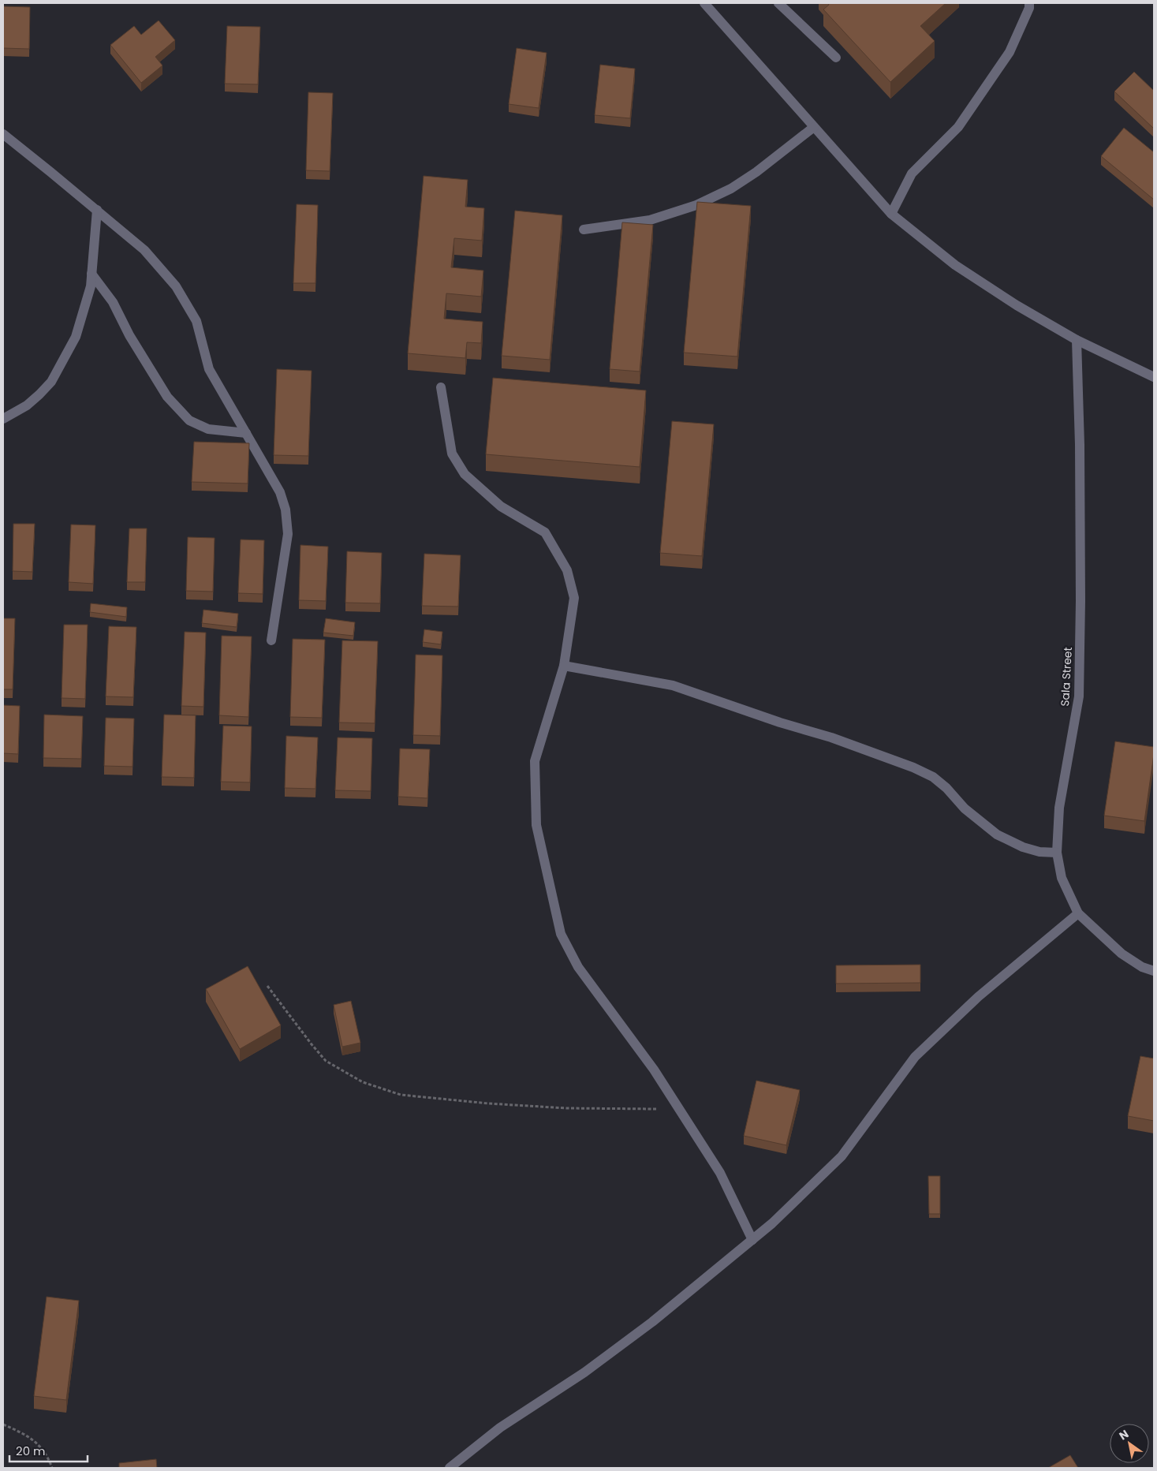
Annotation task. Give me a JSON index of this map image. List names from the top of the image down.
{
  "streets": {
    "street": ["Sala Street"]
  },
  "scale_bar": "20 m",
  "north": "top left"
}
